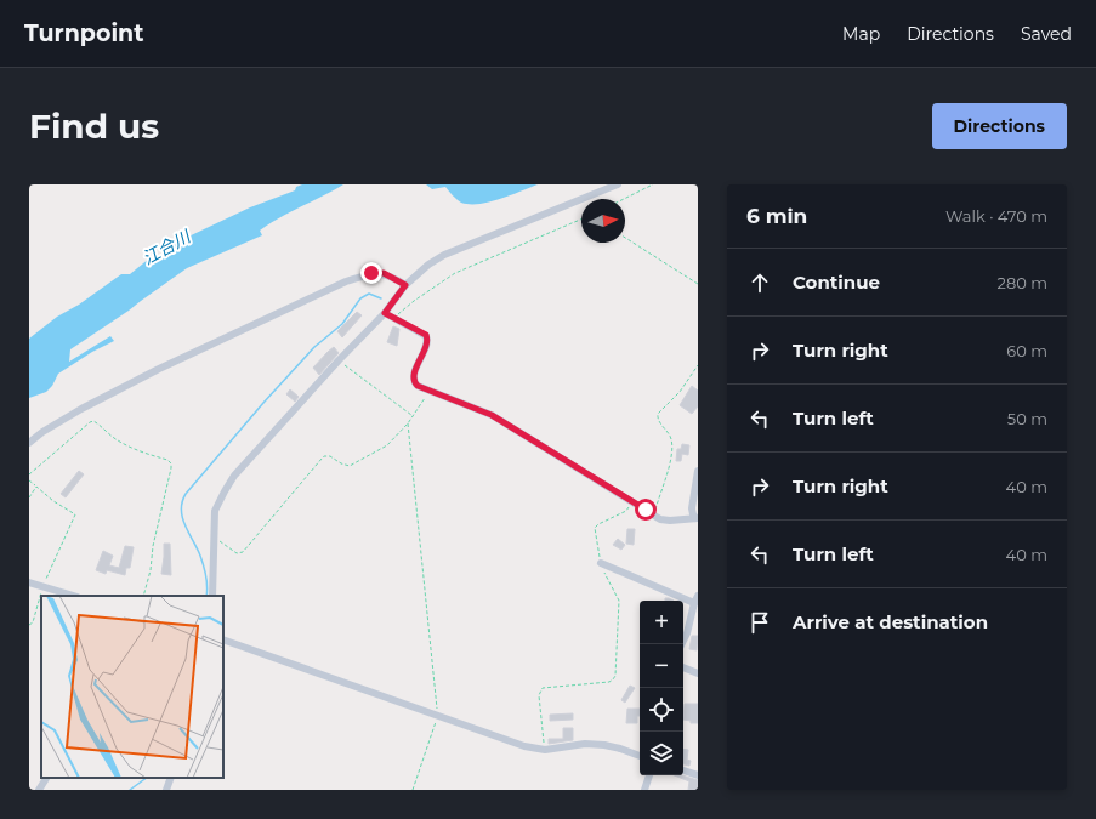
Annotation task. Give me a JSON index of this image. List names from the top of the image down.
{
  "water": ["江合川"],
  "north": "right",
  "page": {
    "header": "Turnpoint",
    "nav": ["Map", "Directions", "Saved"],
    "buttons": "Directions",
    "title": "Find us",
    "heading": ["6 min", "Walk · 470 m"],
    "list": [
      ["Continue", "280 m"],
      ["Turn right", "60 m"],
      ["Turn left", "50 m"],
      ["Turn right", "40 m"],
      ["Turn left", "40 m"],
      "Arrive at destination"
    ],
    "map_buttons": ["+", "−"]
  }
}
